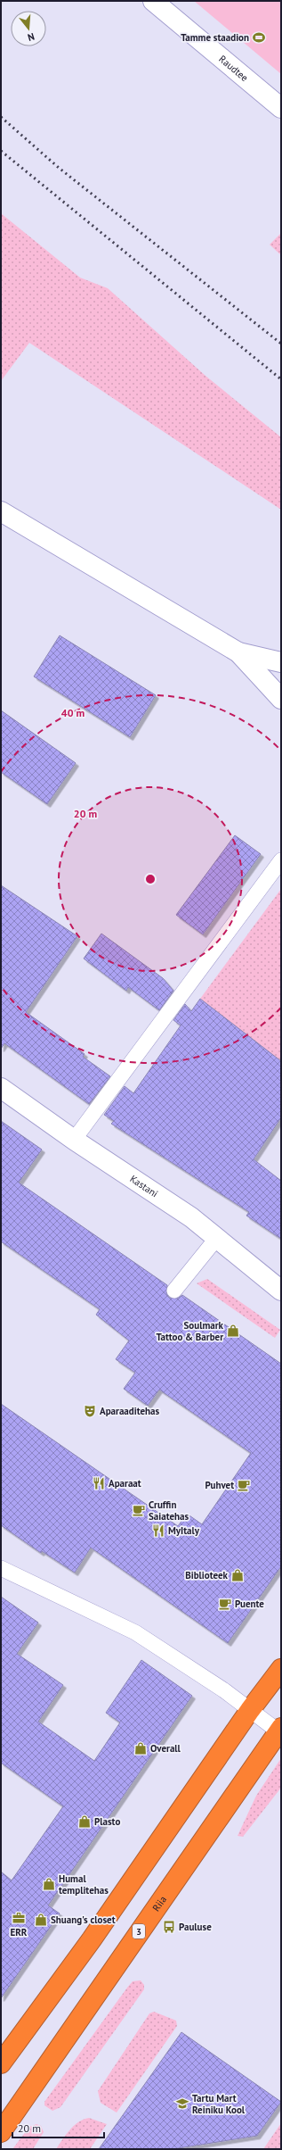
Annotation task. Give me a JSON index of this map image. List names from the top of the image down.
{
  "streets": {
    "highway": ["Riia", "3"],
    "street": ["Raudtee", "Kastani"]
  },
  "places": {
    "sports": ["Tamme staadion"],
    "shop": [
      "Soulmark Tattoo & Barber",
      "Biblioteek",
      "Overall",
      "Plasto",
      "Humal templitehas",
      "Shuang's closet"
    ],
    "theatre": ["Aparaaditehas"],
    "restaurant": ["Aparaat", "MyItaly"],
    "cafe": ["Puhvet", "Cruffin Saiatehas", "Puente"],
    "office": ["ERR"],
    "bus stop": ["Pauluse"],
    "school or university": ["Tartu Mart Reiniku Kool"]
  },
  "scale_bar": "20 m",
  "north": "bottom",
  "rings": ["40 m", "20 m"]
}
